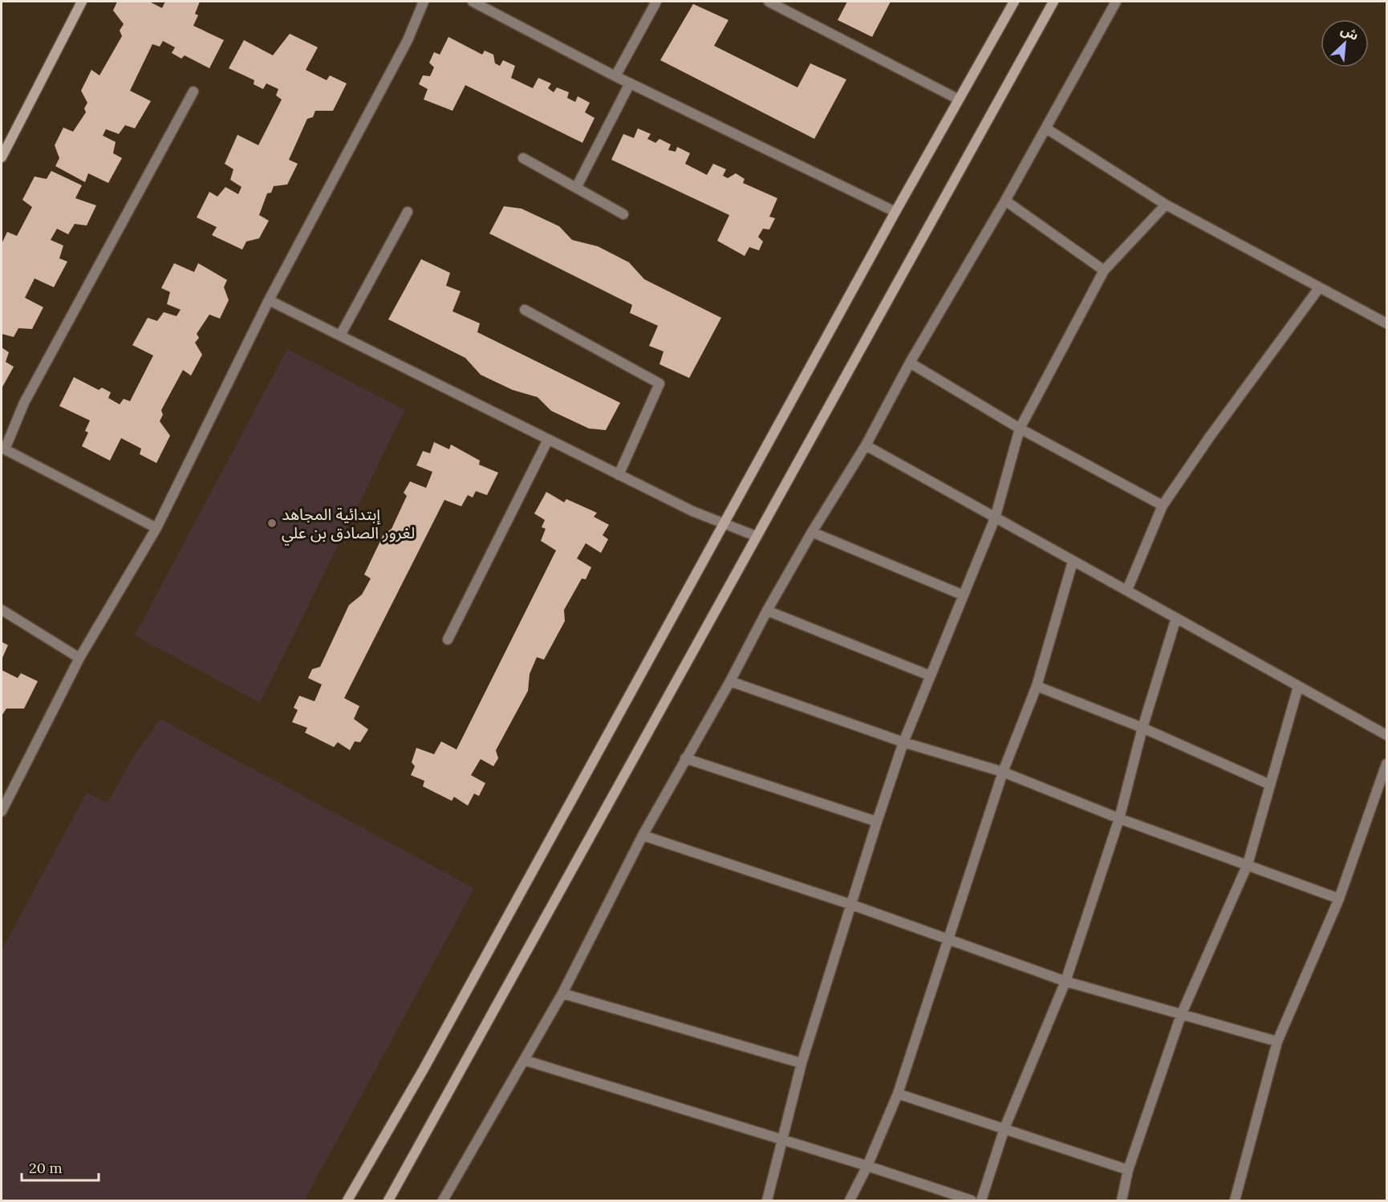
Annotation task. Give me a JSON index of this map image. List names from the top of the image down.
{
  "places": ["إبتدائية المجاهد لغرور الصادق بن علي"],
  "scale_bar": "20 m",
  "north": "top right"
}
